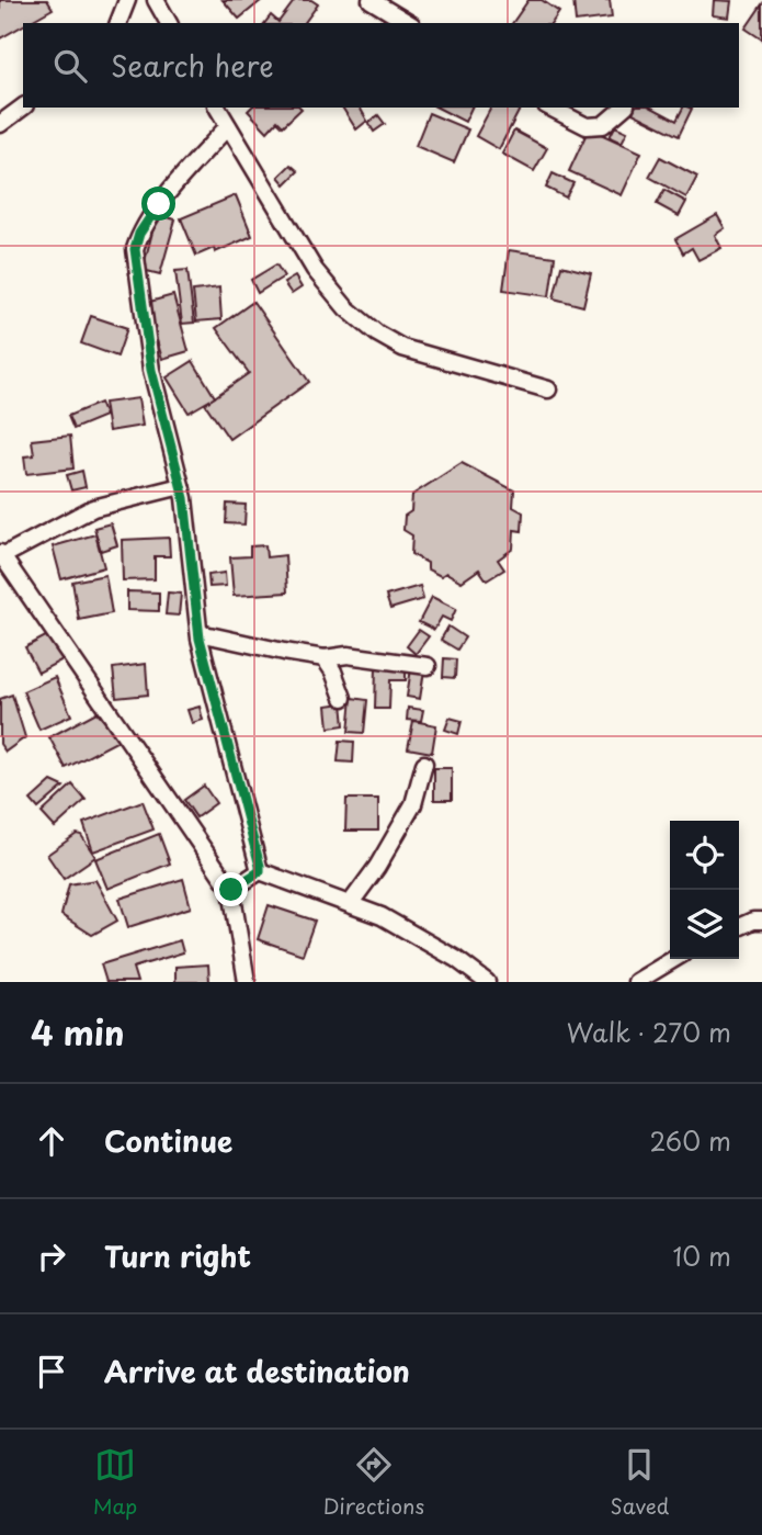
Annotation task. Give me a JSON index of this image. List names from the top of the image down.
{
  "page": {
    "search": "Search here",
    "heading": ["4 min", "Walk · 270 m"],
    "list": [
      ["Continue", "260 m"],
      ["Turn right", "10 m"],
      "Arrive at destination"
    ],
    "nav": ["Map", "Directions", "Saved"]
  }
}
